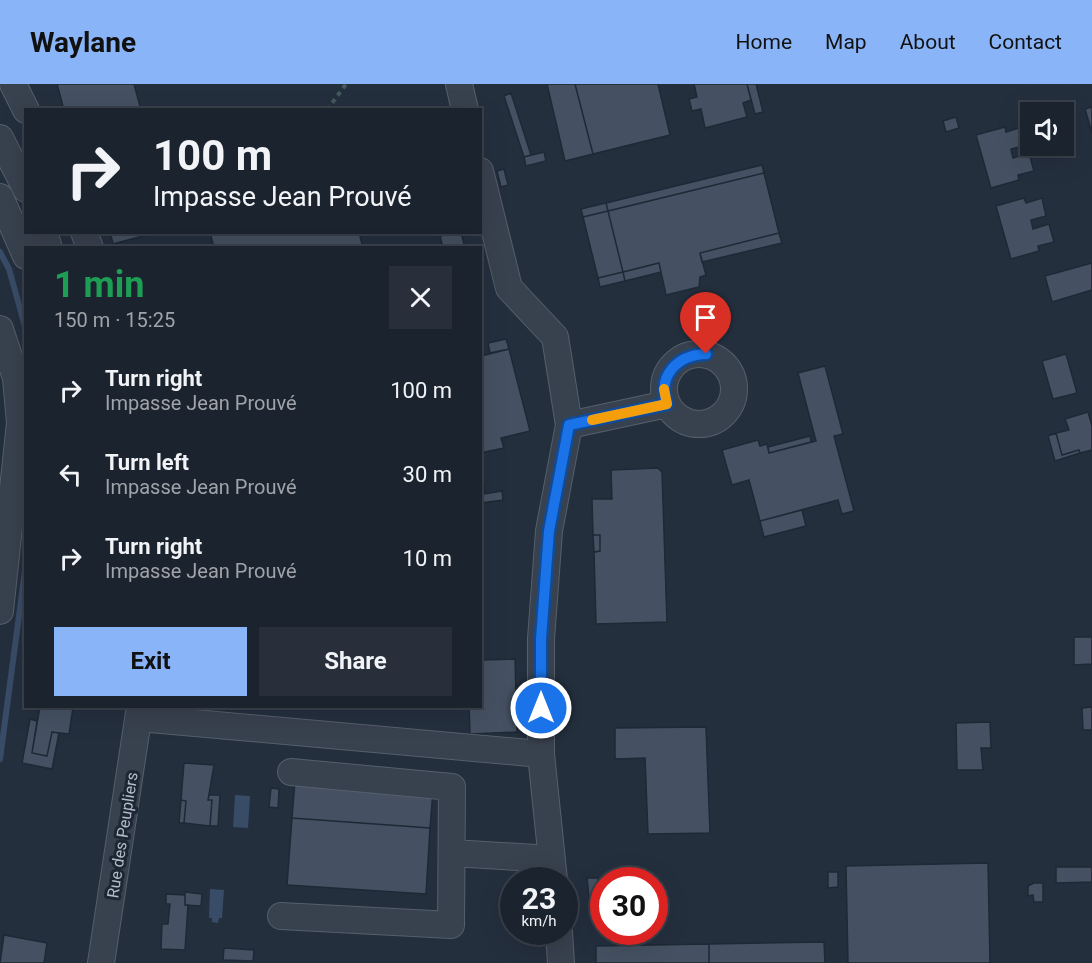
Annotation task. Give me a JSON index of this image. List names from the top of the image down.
{
  "streets": {
    "street": ["Rue des Peupliers"]
  },
  "page": {
    "header": "Waylane",
    "nav": [
      "Home",
      "Map",
      "About",
      "Contact"
    ],
    "turn": ["100 m", "Impasse Jean Prouvé"],
    "heading": ["1 min", "150 m · 15:25"],
    "list": [
      {
        "name": "Turn right",
        "note": "Impasse Jean Prouvé",
        "value": "100 m"
      },
      {
        "name": "Turn left",
        "note": "Impasse Jean Prouvé",
        "value": "30 m"
      },
      {
        "name": "Turn right",
        "note": "Impasse Jean Prouvé",
        "value": "10 m"
      }
    ],
    "buttons": ["Exit", "Share"],
    "speed": "23 km/h",
    "limit": "30"
  }
}
